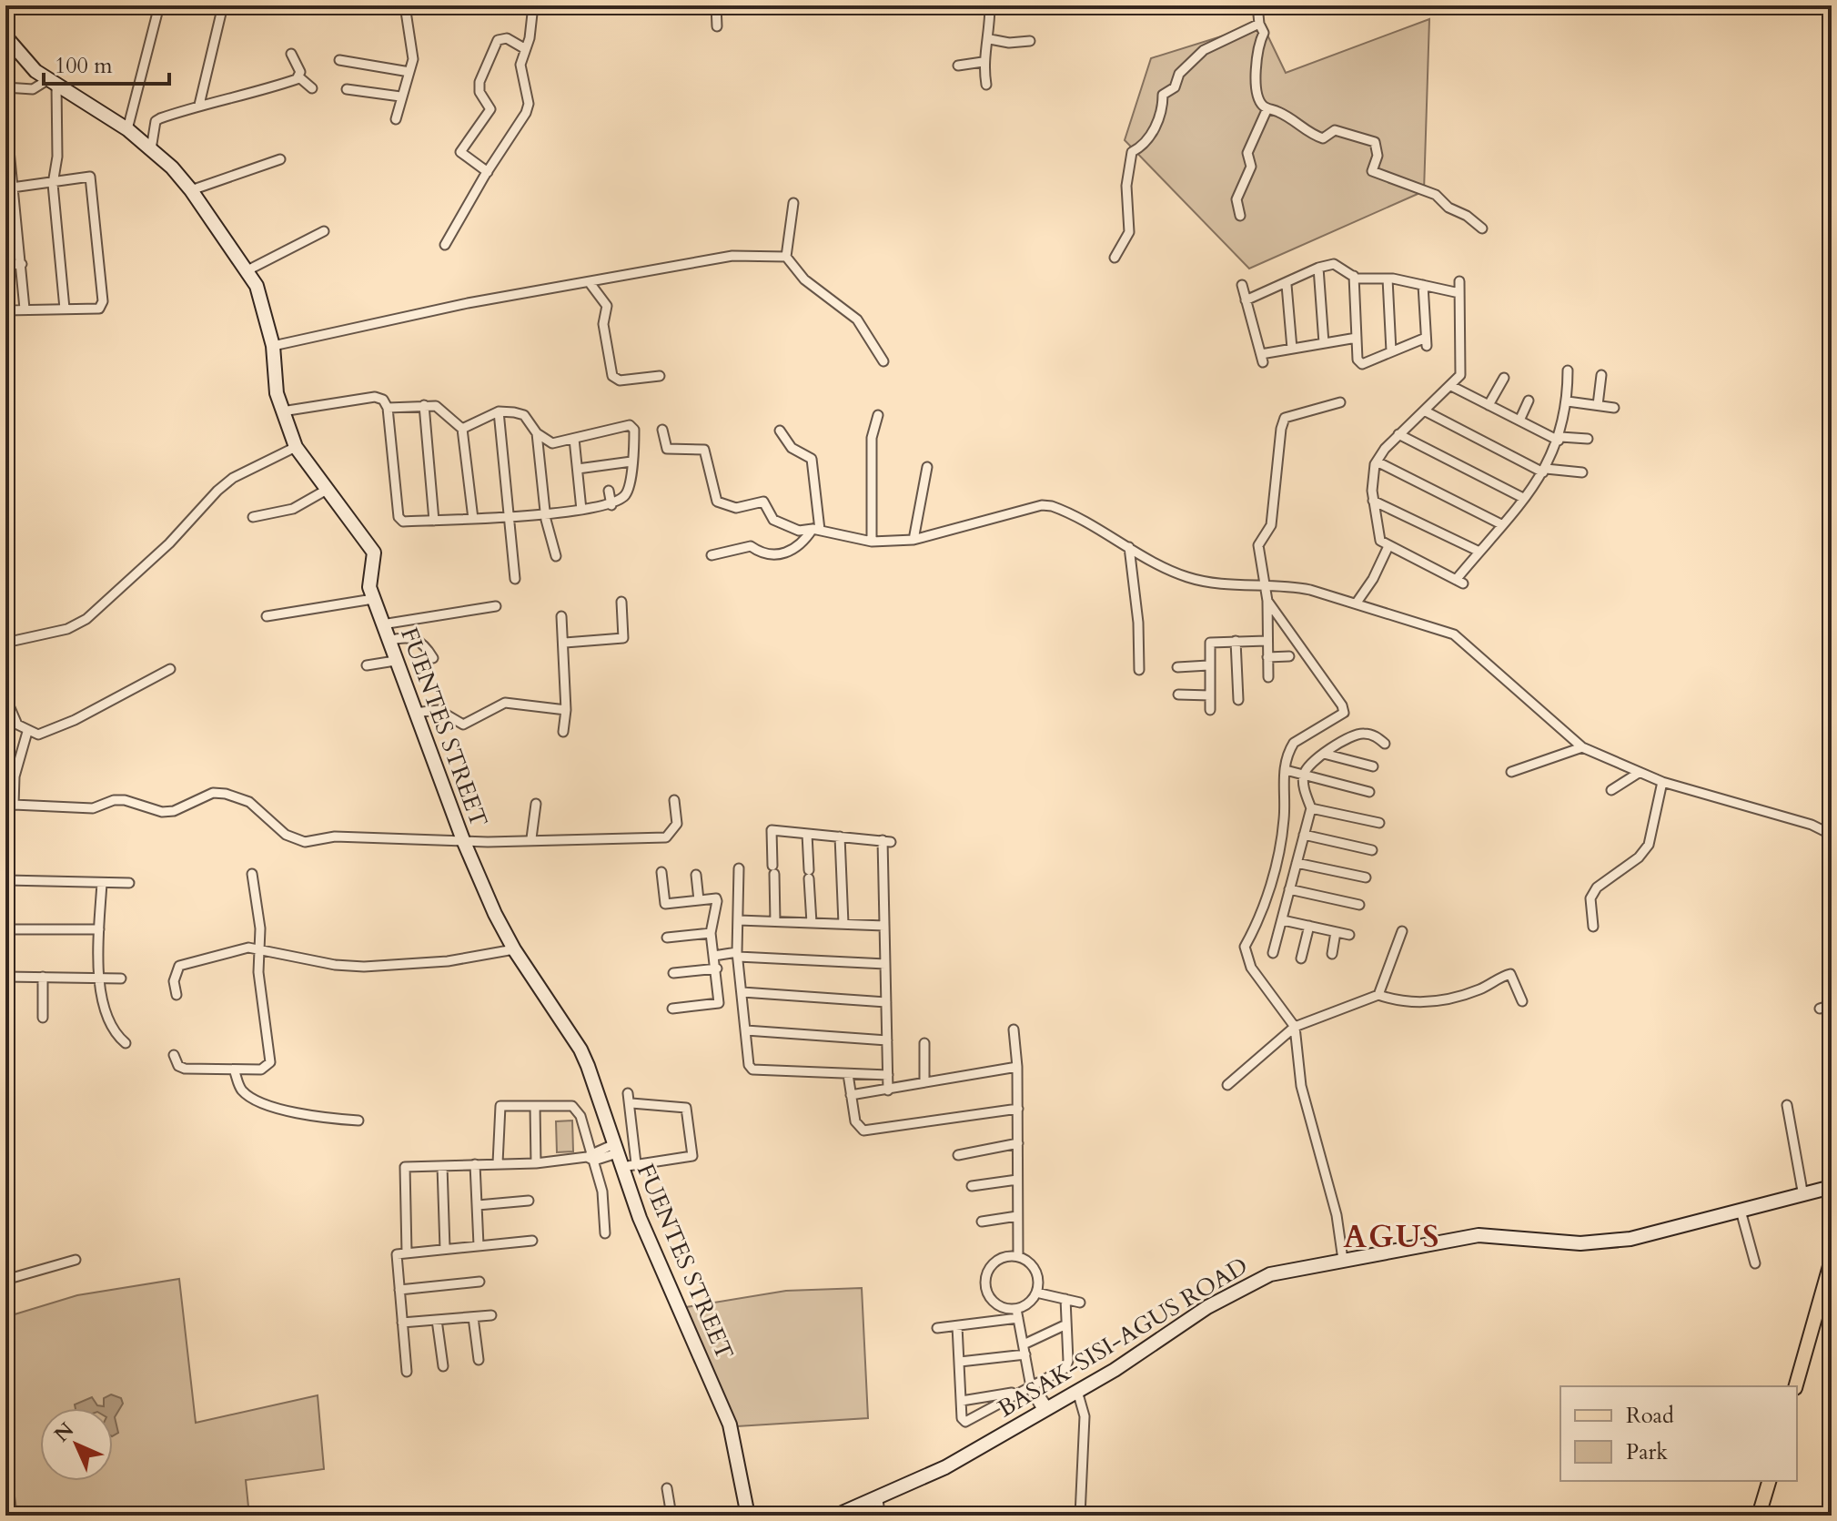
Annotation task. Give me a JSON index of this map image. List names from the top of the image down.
{
  "streets": {
    "street": ["FUENTES STREET", "BASAK-SISI-AGUS ROAD"]
  },
  "districts": ["AGUS"],
  "legend": ["Road", "Park"],
  "scale_bar": "100 m",
  "north": "top left"
}
